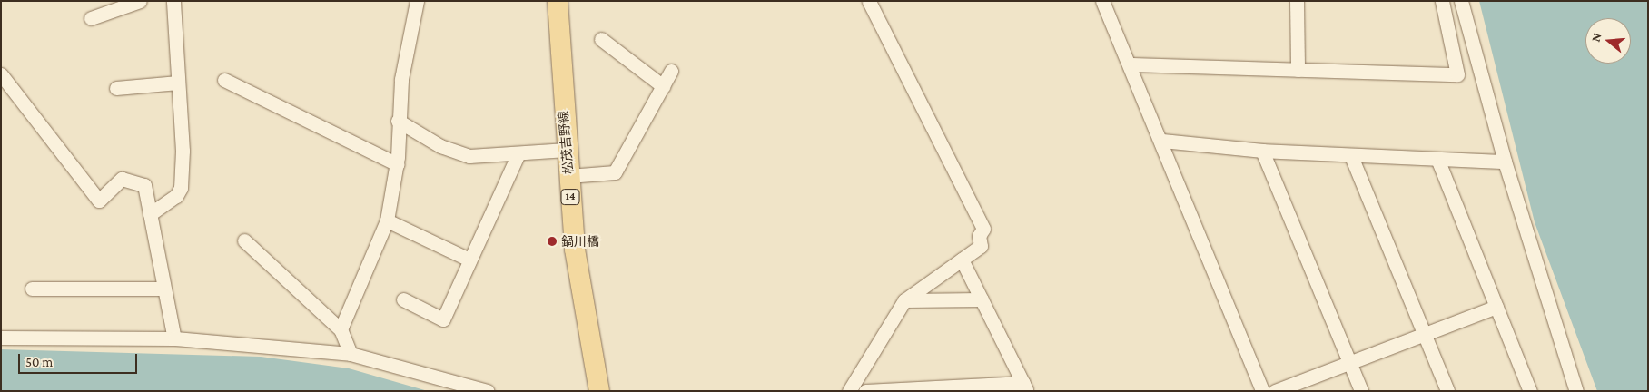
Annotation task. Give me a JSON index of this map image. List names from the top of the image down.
{
  "streets": {
    "main road": ["松茂吉野線", "14"]
  },
  "places": ["鍋川橋"],
  "scale_bar": "50 m",
  "north": "left"
}
